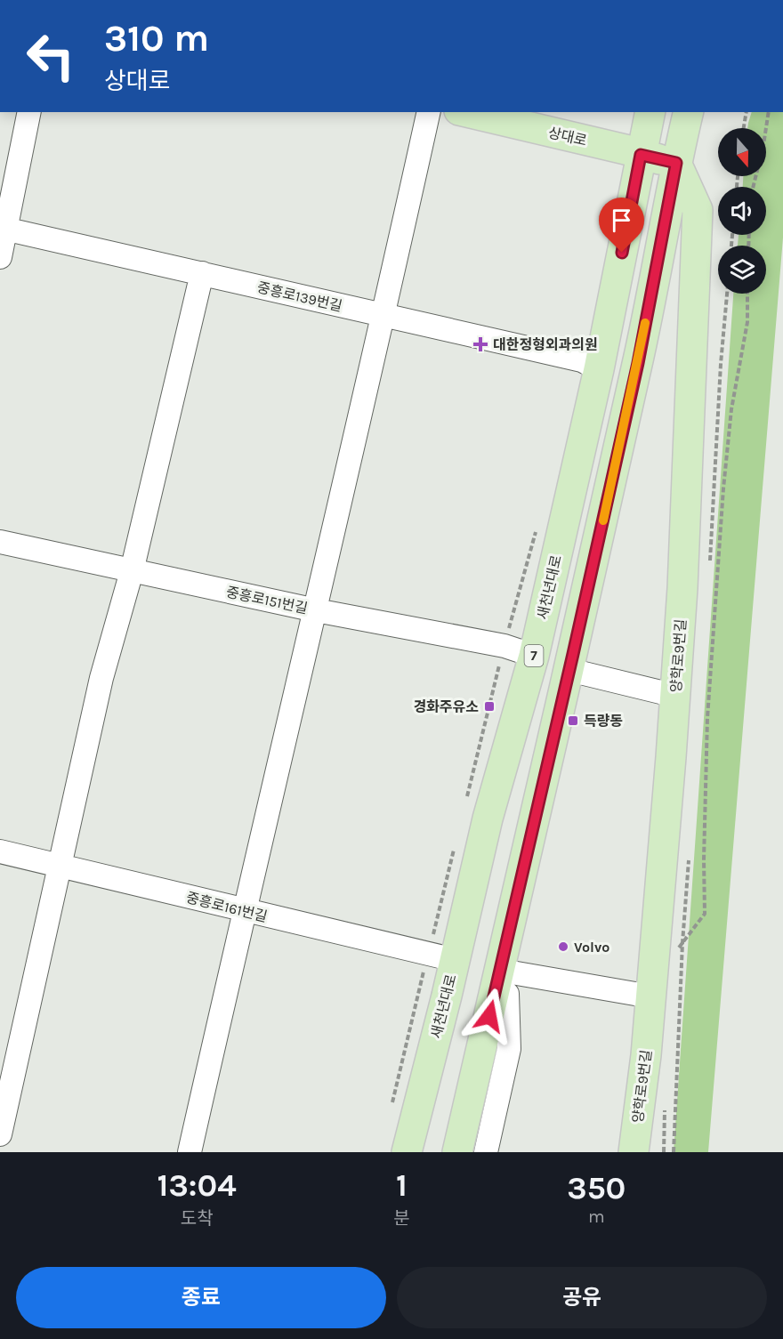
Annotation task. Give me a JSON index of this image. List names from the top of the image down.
{
  "streets": {
    "main road": [
      "상대로",
      "새천년대로",
      "7",
      "양학로9번길"
    ],
    "street": ["중흥로139번길", "중흥로151번길", "중흥로161번길"]
  },
  "crossings": [
    ["상대로", "새천년대로"],
    ["상대로", "양학로9번길"],
    ["중흥로139번길", "새천년대로"],
    ["새천년대로", "중흥로151번길"],
    ["새천년대로", "중흥로161번길"]
  ],
  "places": {
    "health": ["대한정형외과의원"],
    "transit": ["경화주유소", "득량동"],
    "other": ["Volvo"]
  },
  "north": "bottom",
  "page": {
    "turn": ["310 m", "상대로"],
    "eta": [
      "13:04",
      "도착",
      "1",
      "분",
      "350",
      "m"
    ],
    "buttons": ["종료", "공유"]
  }
}
